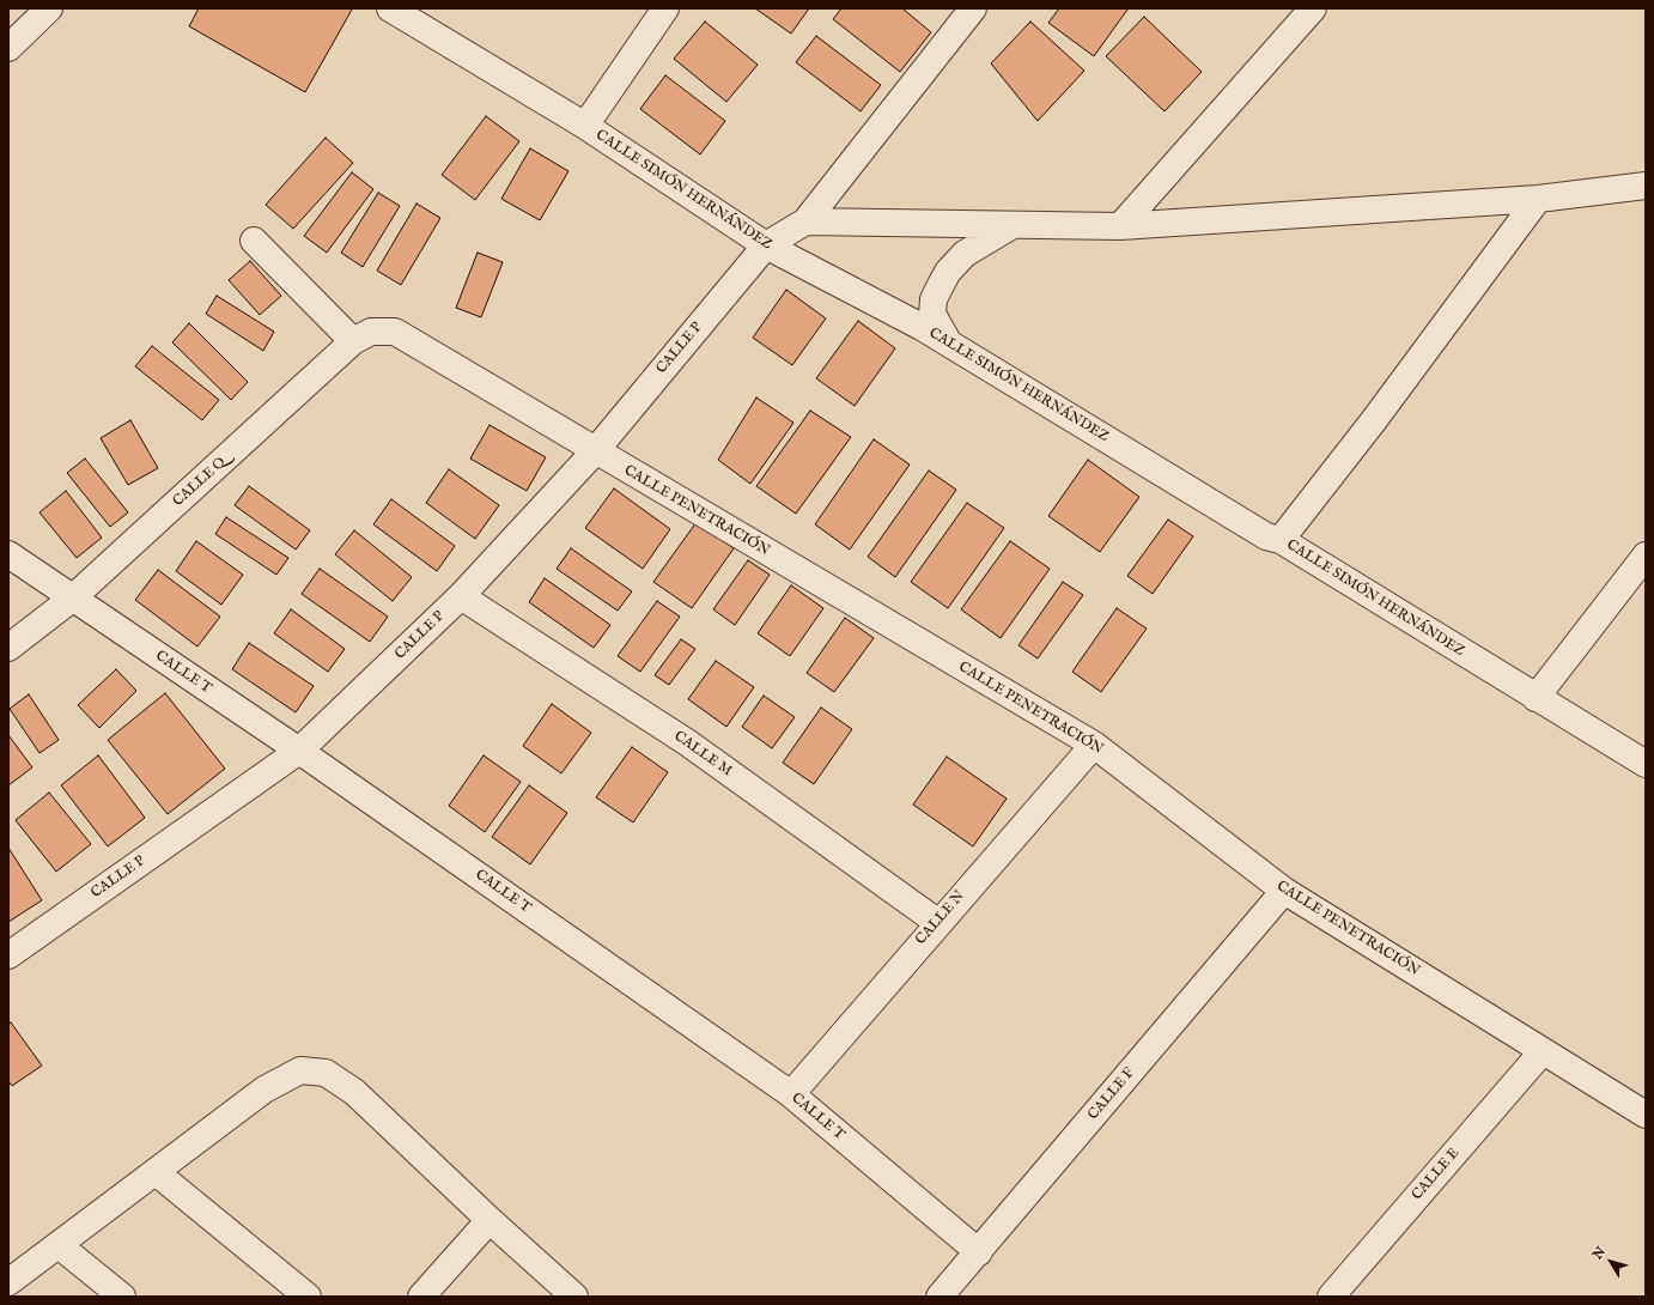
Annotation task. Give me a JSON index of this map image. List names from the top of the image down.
{
  "streets": {
    "street": [
      "CALLE SIMÓN HERNÁNDEZ",
      "CALLE P",
      "CALLE Q",
      "CALLE PENETRACIÓN",
      "CALLE T",
      "CALLE M",
      "CALLE N",
      "CALLE F",
      "CALLE E"
    ]
  },
  "crossings": [
    ["CALLE SIMÓN HERNÁNDEZ", "CALLE P"],
    ["CALLE P", "CALLE PENETRACIÓN"],
    ["CALLE P", "CALLE T"],
    ["CALLE P", "CALLE M"],
    ["CALLE Q", "CALLE PENETRACIÓN"],
    ["CALLE Q", "CALLE T"],
    ["CALLE PENETRACIÓN", "CALLE N"],
    ["CALLE PENETRACIÓN", "CALLE F"],
    ["CALLE PENETRACIÓN", "CALLE E"],
    ["CALLE T", "CALLE N"],
    ["CALLE T", "CALLE F"],
    ["CALLE M", "CALLE N"]
  ],
  "north": "top left"
}
